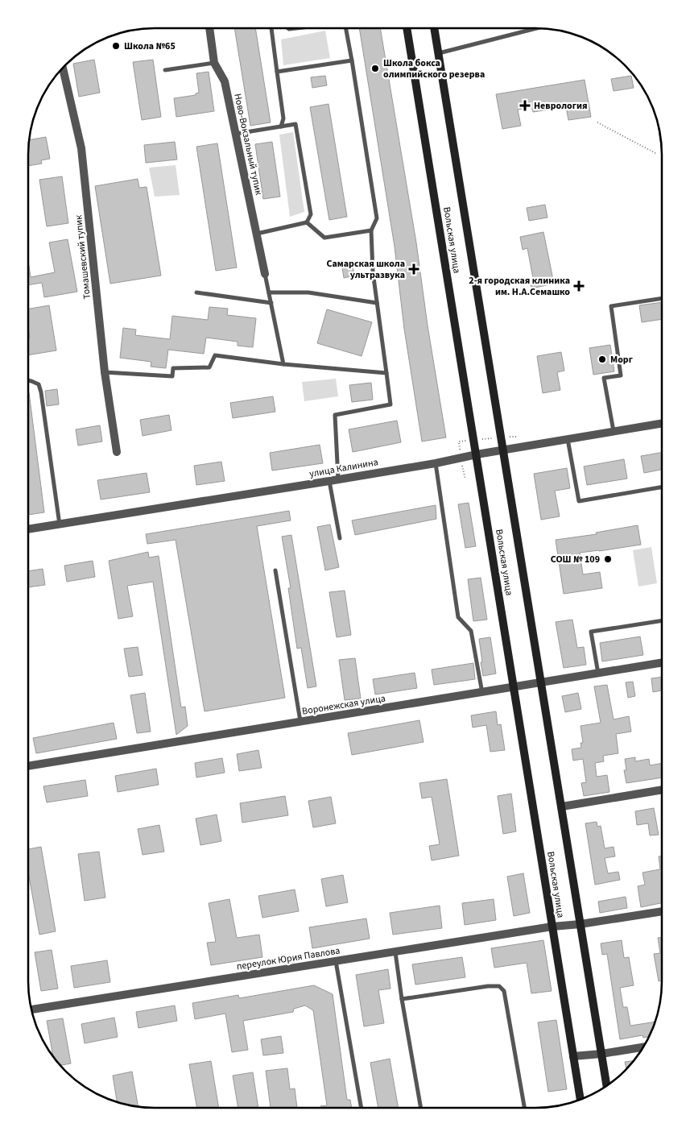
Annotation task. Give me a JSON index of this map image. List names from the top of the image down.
{
  "streets": {
    "main road": ["Вольская улица"],
    "street": [
      "Ново-Вокзальный тупик",
      "Томашевский тупик",
      "улица Калинина",
      "Воронежская улица",
      "переулок Юрия Павлова"
    ]
  },
  "crossings": [
    ["Вольская улица", "улица Калинина"],
    ["Вольская улица", "Воронежская улица"],
    ["Вольская улица", "переулок Юрия Павлова"]
  ],
  "places": {
    "other": [
      "Школа №65",
      "Школа бокса олимпийского резерва",
      "Морг",
      "СОШ № 109"
    ],
    "health": ["Неврология", "Самарская школа ультразвука", "2-я городская клиника им. Н.А.Семашко"]
  }
}
